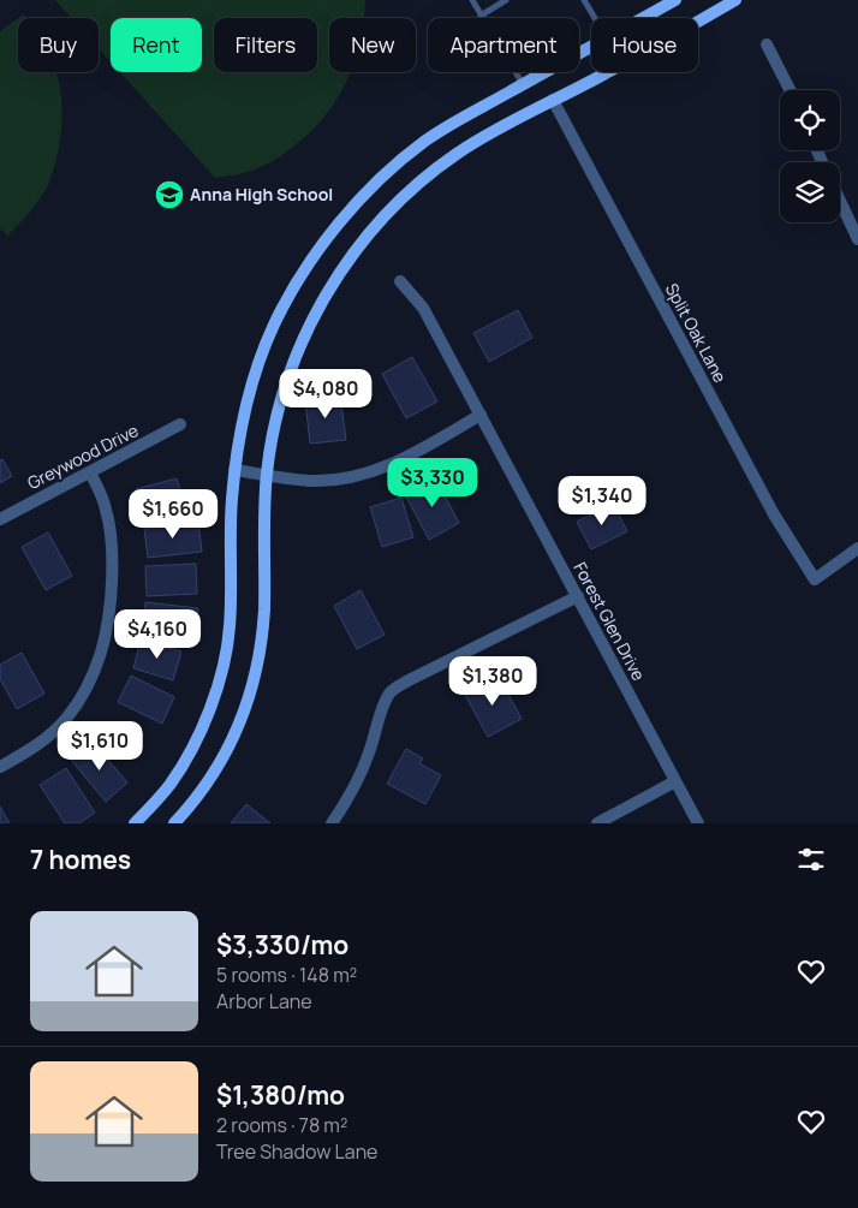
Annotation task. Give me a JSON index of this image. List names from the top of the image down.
{
  "streets": {
    "street": ["Split Oak Lane", "Greywood Drive", "Forest Glen Drive"]
  },
  "places": {
    "school or university": ["Anna High School"]
  },
  "page": {
    "chip": [
      "Buy",
      "Rent",
      "Filters",
      "New",
      "Apartment",
      "House"
    ],
    "price": [
      "$4,080",
      "$3,330",
      "$1,340",
      "$1,660",
      "$4,160",
      "$1,380",
      "$1,610"
    ],
    "heading": "7 homes",
    "list": [
      {
        "name": "$3,330/mo",
        "note": "5 rooms · 148 m² · Arbor Lane"
      },
      {
        "name": "$1,380/mo",
        "note": "2 rooms · 78 m² · Tree Shadow Lane"
      }
    ]
  }
}
